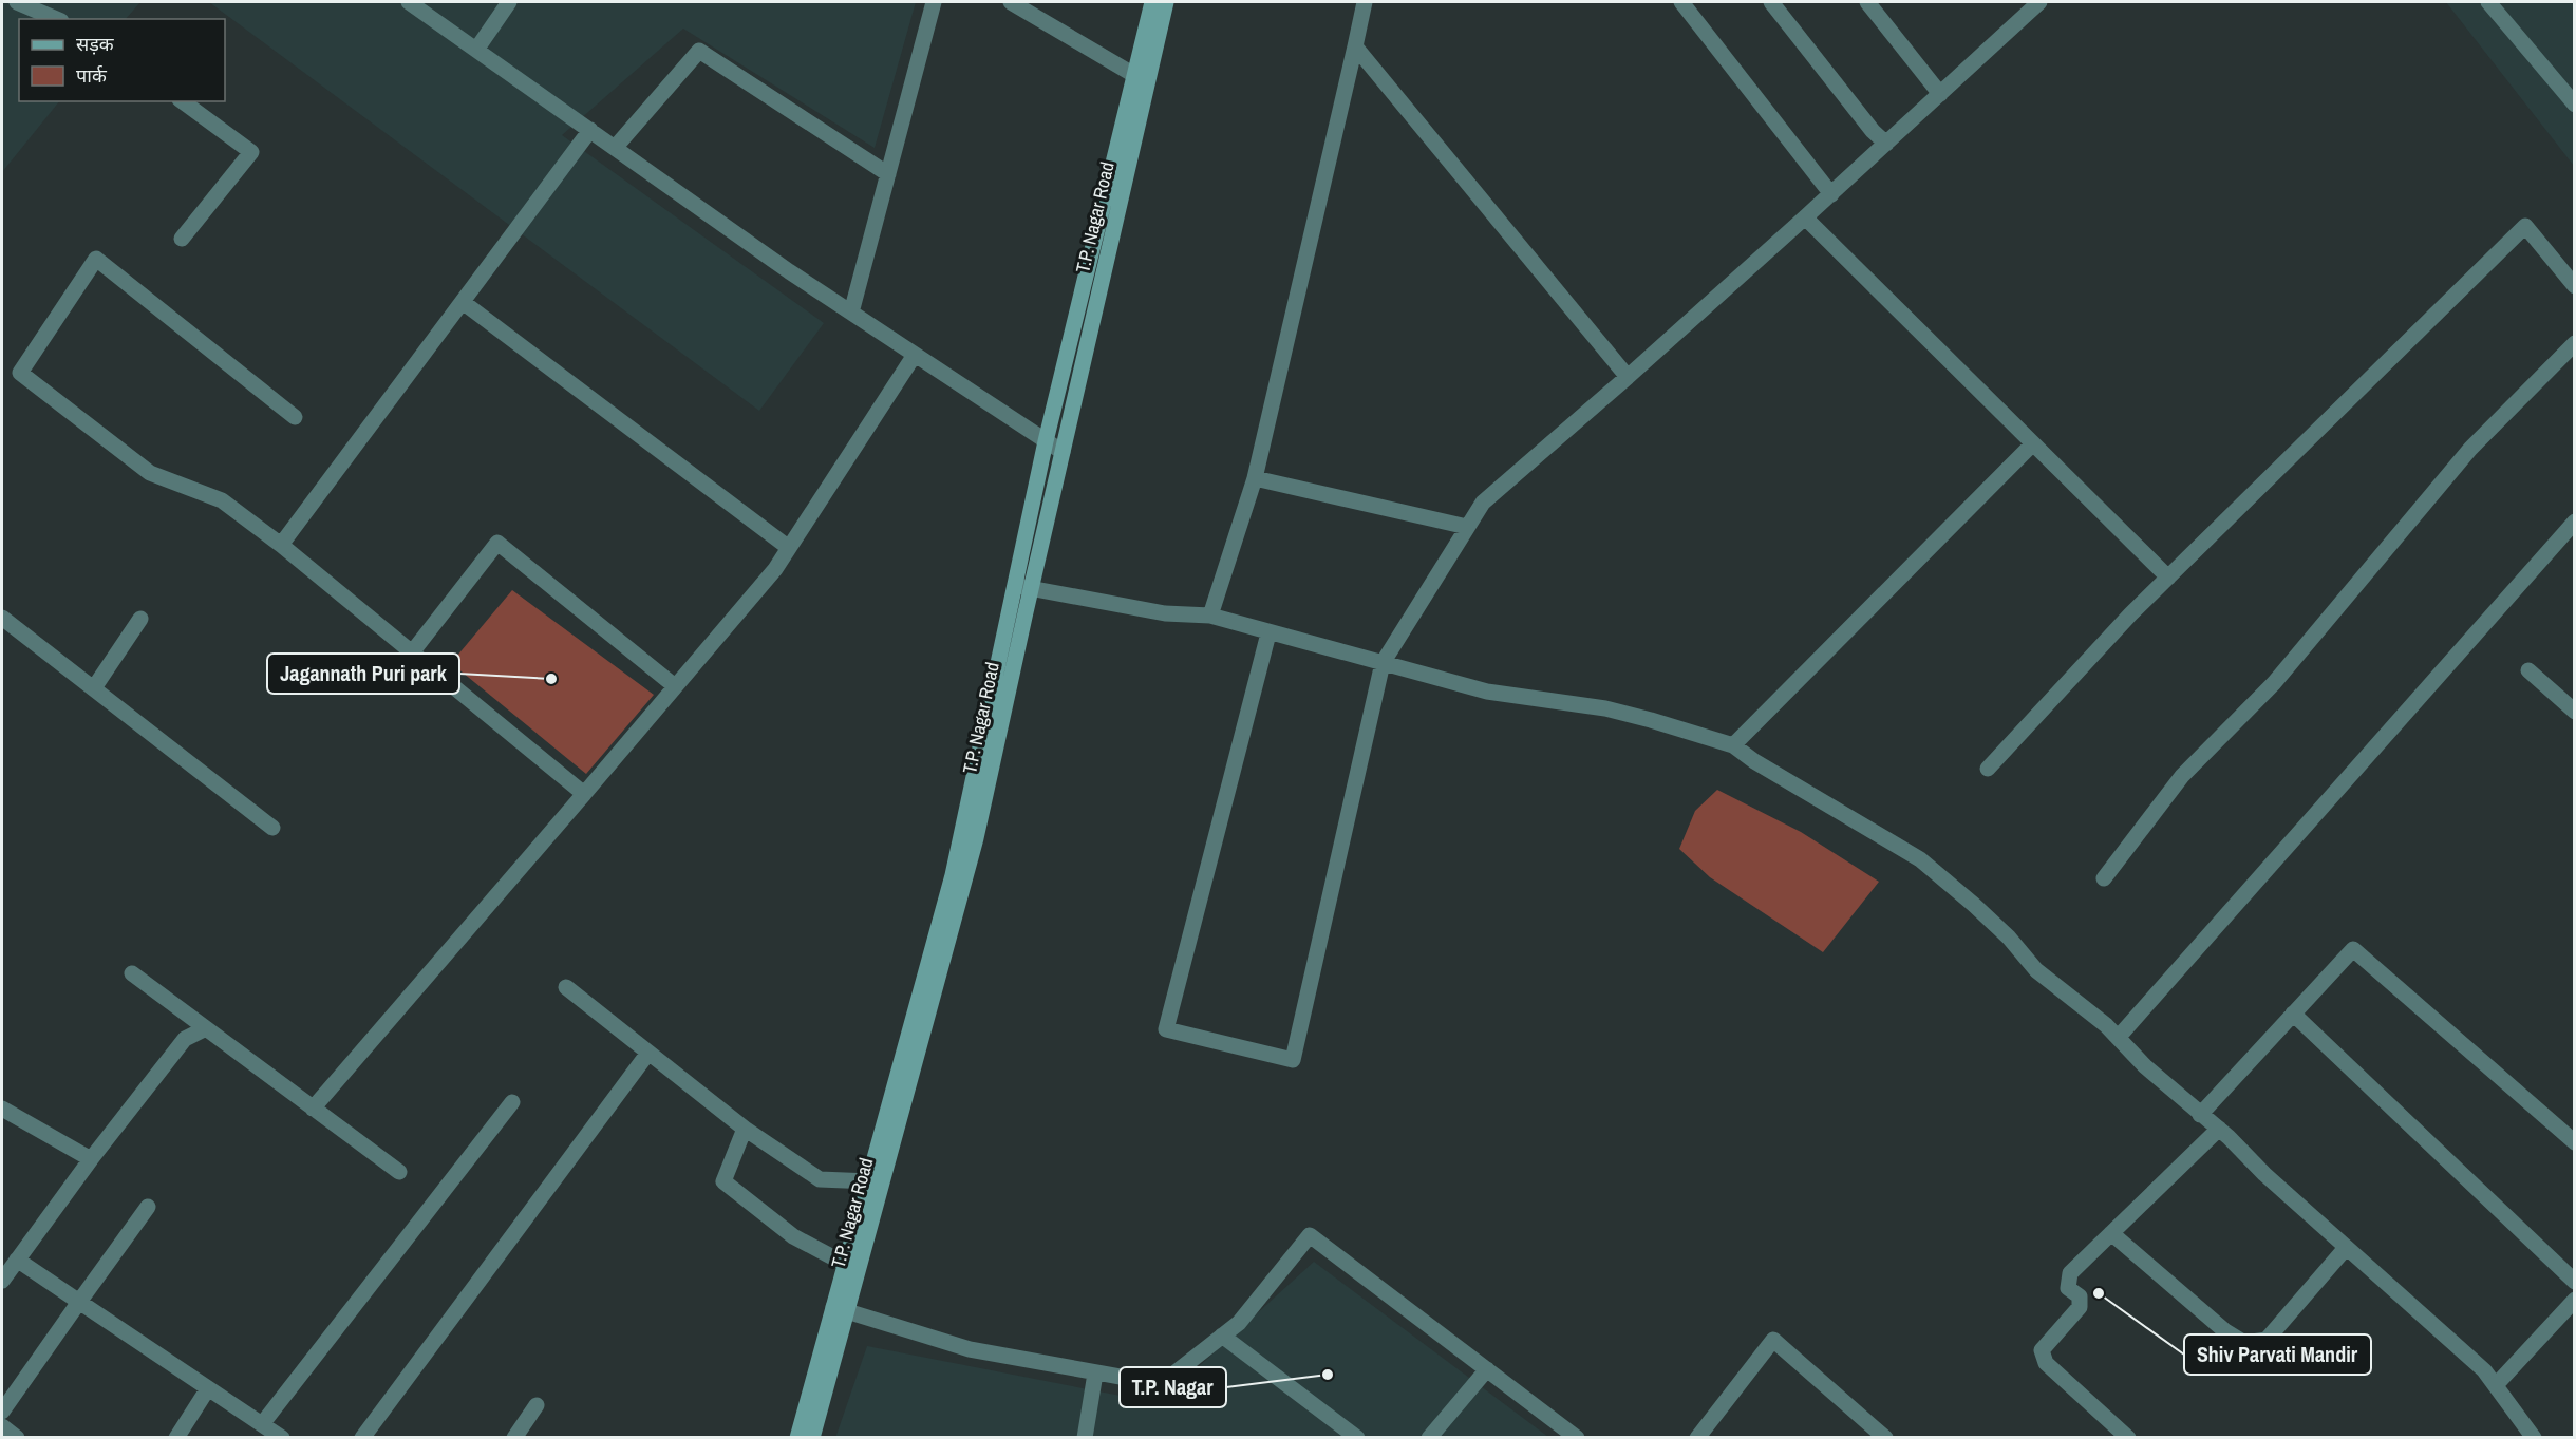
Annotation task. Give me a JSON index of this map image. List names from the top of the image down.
{
  "streets": {
    "main road": ["T.P. Nagar Road"]
  },
  "places": ["Jagannath Puri park", "Shiv Parvati Mandir", "T.P. Nagar"],
  "legend": ["सड़क", "पार्क"]
}
